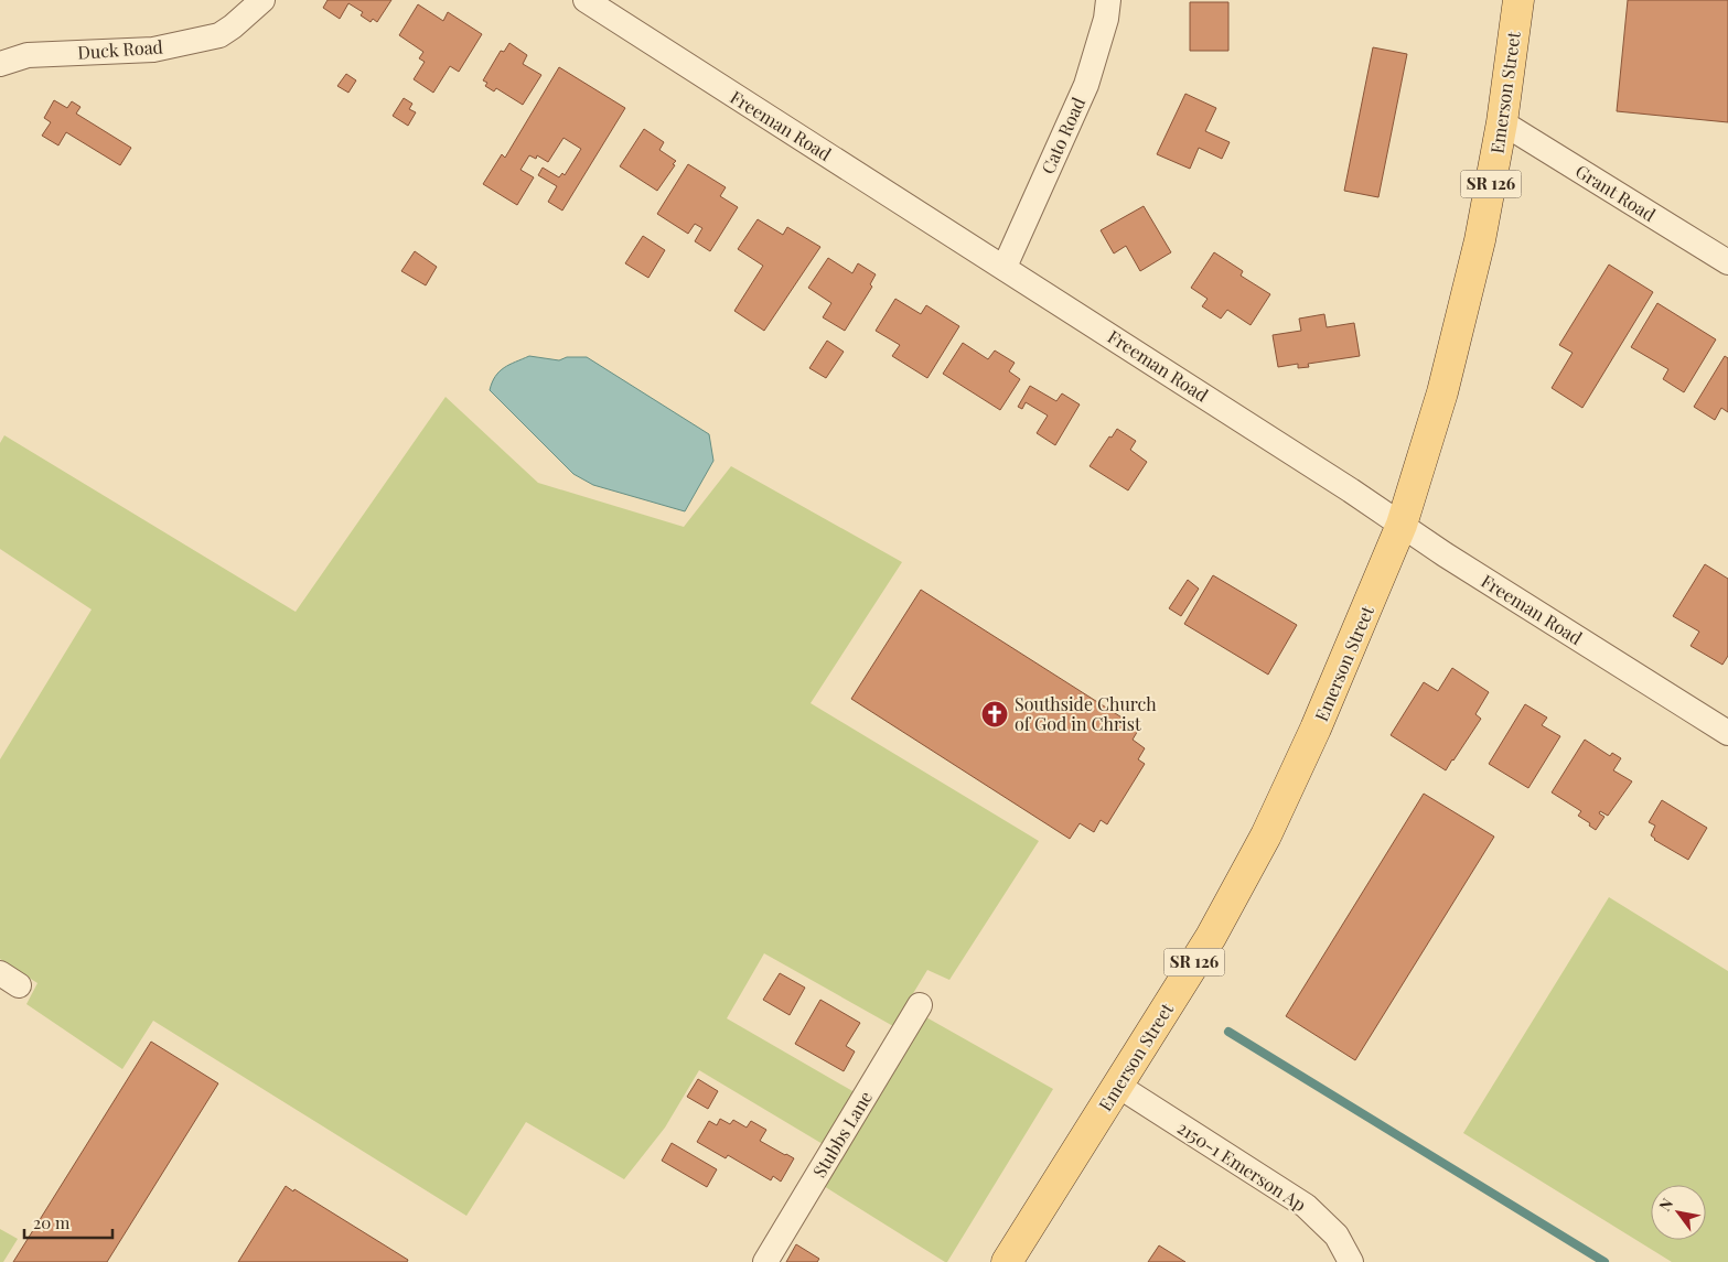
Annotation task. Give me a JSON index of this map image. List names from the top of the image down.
{
  "streets": {
    "main road": ["Emerson Street", "SR 126"],
    "street": [
      "Duck Road",
      "Freeman Road",
      "Cato Road",
      "Grant Road",
      "Stubbs Lane",
      "2150-1 Emerson Ap"
    ]
  },
  "crossings": [
    ["Emerson Street", "Freeman Road"],
    ["Emerson Street", "Grant Road"],
    ["Emerson Street", "2150-1 Emerson Ap"],
    ["Freeman Road", "Cato Road"]
  ],
  "places": {
    "church": ["Southside Church of God in Christ"]
  },
  "scale_bar": "20 m",
  "north": "top left"
}
